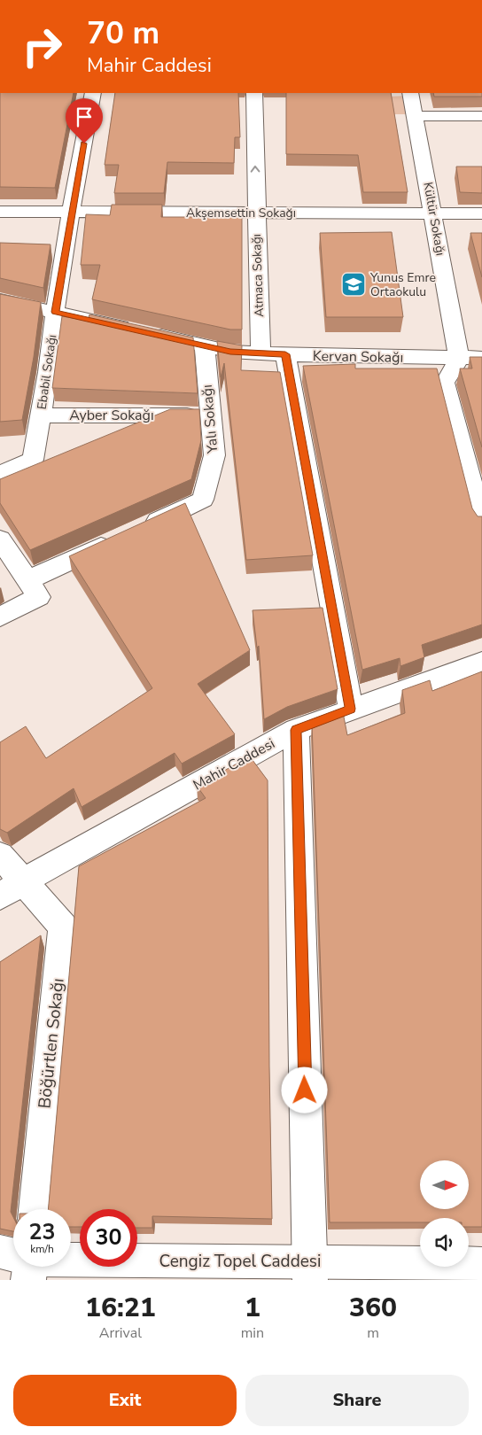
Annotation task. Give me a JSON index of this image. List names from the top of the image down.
{
  "streets": {
    "street": [
      "Akşemsettin Sokağı",
      "Kültür Sokağı",
      "Atmaca Sokağı",
      "Kervan Sokağı",
      "Ebabil Sokağı",
      "Ayber Sokağı",
      "Yalı Sokağı",
      "Mahir Caddesi",
      "Böğürtlen Sokağı",
      "Cengiz Topel Caddesi"
    ]
  },
  "crossings": [
    ["Akşemsettin Sokağı", "Kültür Sokağı"],
    ["Akşemsettin Sokağı", "Atmaca Sokağı"],
    ["Akşemsettin Sokağı", "Ebabil Sokağı"],
    ["Kültür Sokağı", "Kervan Sokağı"],
    ["Atmaca Sokağı", "Kervan Sokağı"],
    ["Kervan Sokağı", "Ebabil Sokağı"],
    ["Kervan Sokağı", "Yalı Sokağı"],
    ["Ebabil Sokağı", "Ayber Sokağı"],
    ["Ayber Sokağı", "Yalı Sokağı"],
    ["Mahir Caddesi", "Böğürtlen Sokağı"]
  ],
  "one_way": ["Atmaca Sokağı"],
  "places": {
    "school or university": ["Yunus Emre Ortaokulu"]
  },
  "north": "right",
  "page": {
    "turn": ["70 m", "Mahir Caddesi"],
    "speed": "23 km/h",
    "limit": "30",
    "eta": [
      "16:21",
      "Arrival",
      "1",
      "min",
      "360",
      "m"
    ],
    "buttons": ["Exit", "Share"]
  }
}
